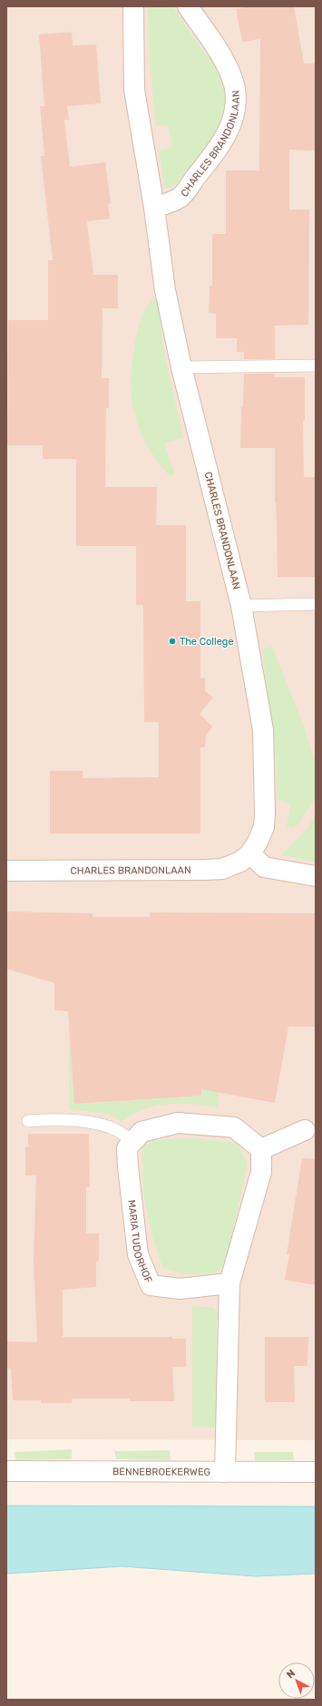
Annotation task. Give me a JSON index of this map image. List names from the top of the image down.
{
  "streets": {
    "street": ["CHARLES BRANDONLAAN", "MARIA TUDORHOF", "BENNEBROEKERWEG"]
  },
  "places": ["The College"],
  "north": "top left"
}
